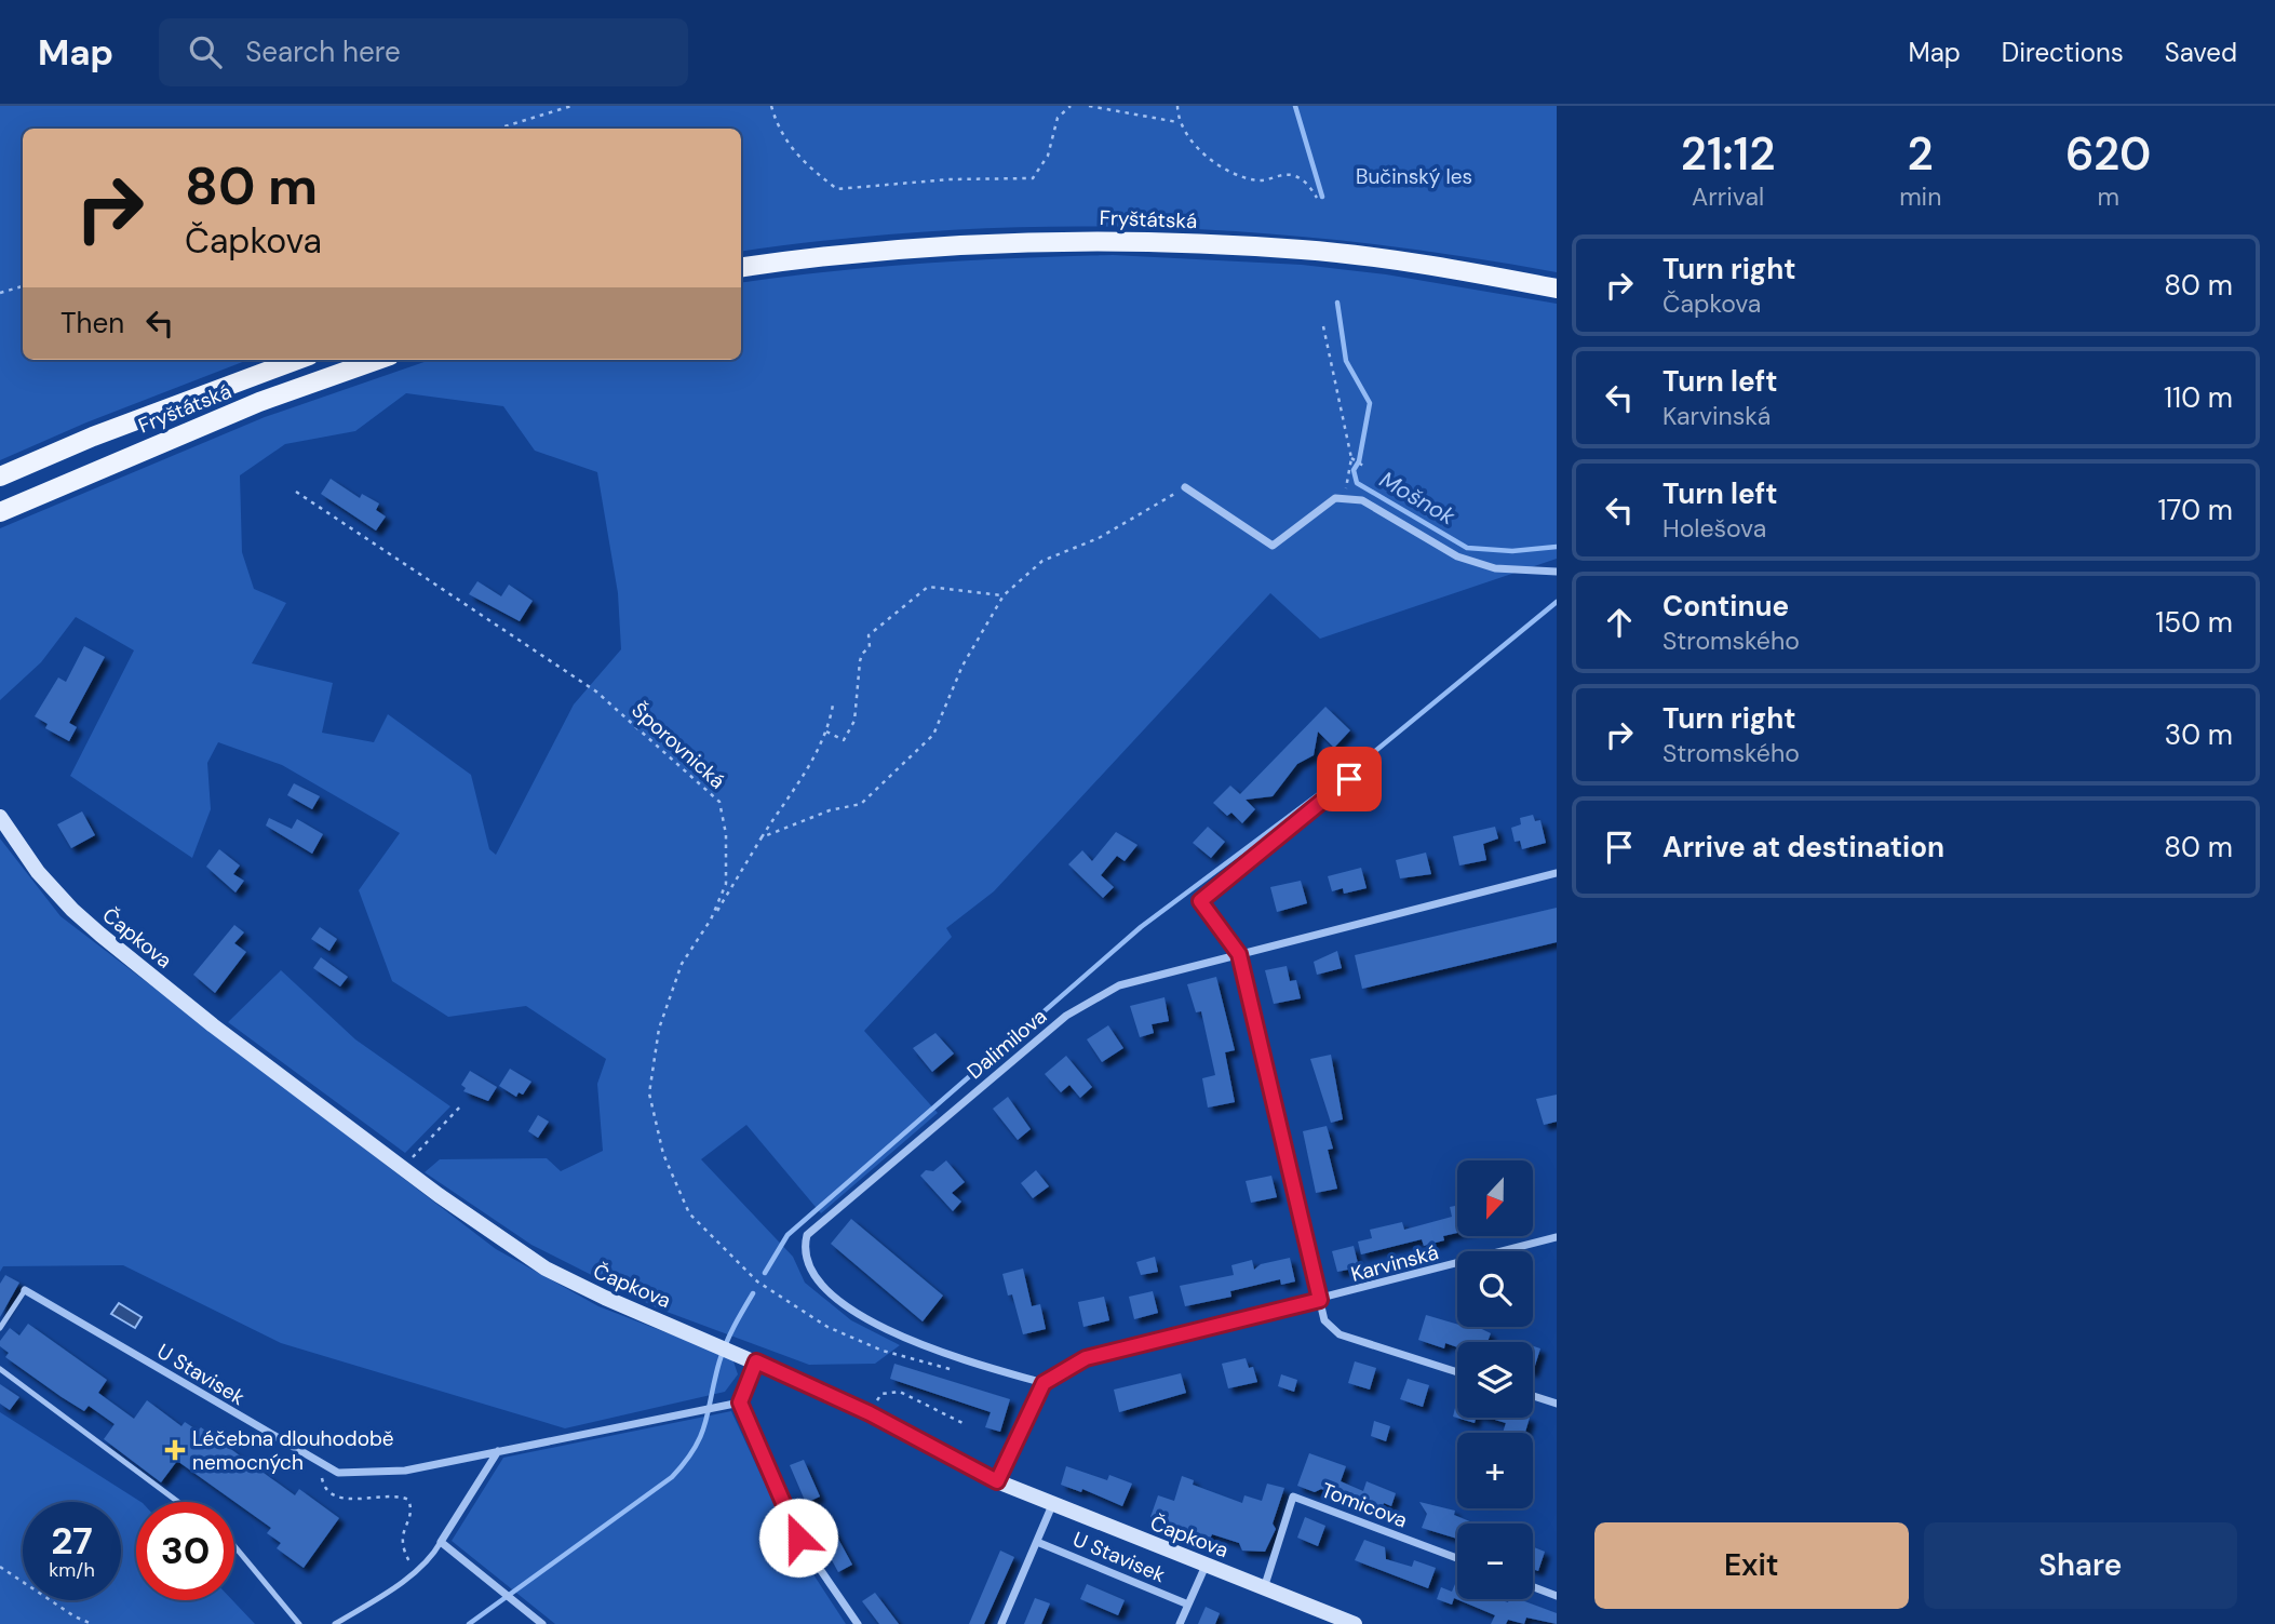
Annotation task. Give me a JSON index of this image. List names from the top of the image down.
{
  "streets": {
    "main road": ["Fryštátská"],
    "street": [
      "Čapkova",
      "Dalimilova",
      "Karvinská",
      "U Stavisek",
      "Tomicova"
    ],
    "path": ["Šporovnická"]
  },
  "crossings": [
    ["Čapkova", "Tomicova"],
    ["Dalimilova", "Karvinská"]
  ],
  "water": ["Mošnok"],
  "parks": ["Bučinský les"],
  "places": {
    "health": ["Léčebna dlouhodobě nemocných"]
  },
  "north": "bottom",
  "page": {
    "header": "Map",
    "search": "Search here",
    "nav": ["Map", "Directions", "Saved"],
    "eta": [
      "21:12",
      "Arrival",
      "2",
      "min",
      "620",
      "m"
    ],
    "turn": ["80 m", "Čapkova"],
    "list": [
      {
        "name": "Turn right",
        "note": "Čapkova",
        "value": "80 m"
      },
      {
        "name": "Turn left",
        "note": "Karvinská",
        "value": "110 m"
      },
      {
        "name": "Turn left",
        "note": "Holešova",
        "value": "170 m"
      },
      {
        "name": "Continue",
        "note": "Stromského",
        "value": "150 m"
      },
      {
        "name": "Turn right",
        "note": "Stromského",
        "value": "30 m"
      },
      {
        "name": "Arrive at destination",
        "value": "80 m"
      }
    ],
    "then": "Then",
    "map_buttons": ["+", "−"],
    "speed": "27 km/h",
    "limit": "30",
    "buttons": ["Exit", "Share"]
  }
}
